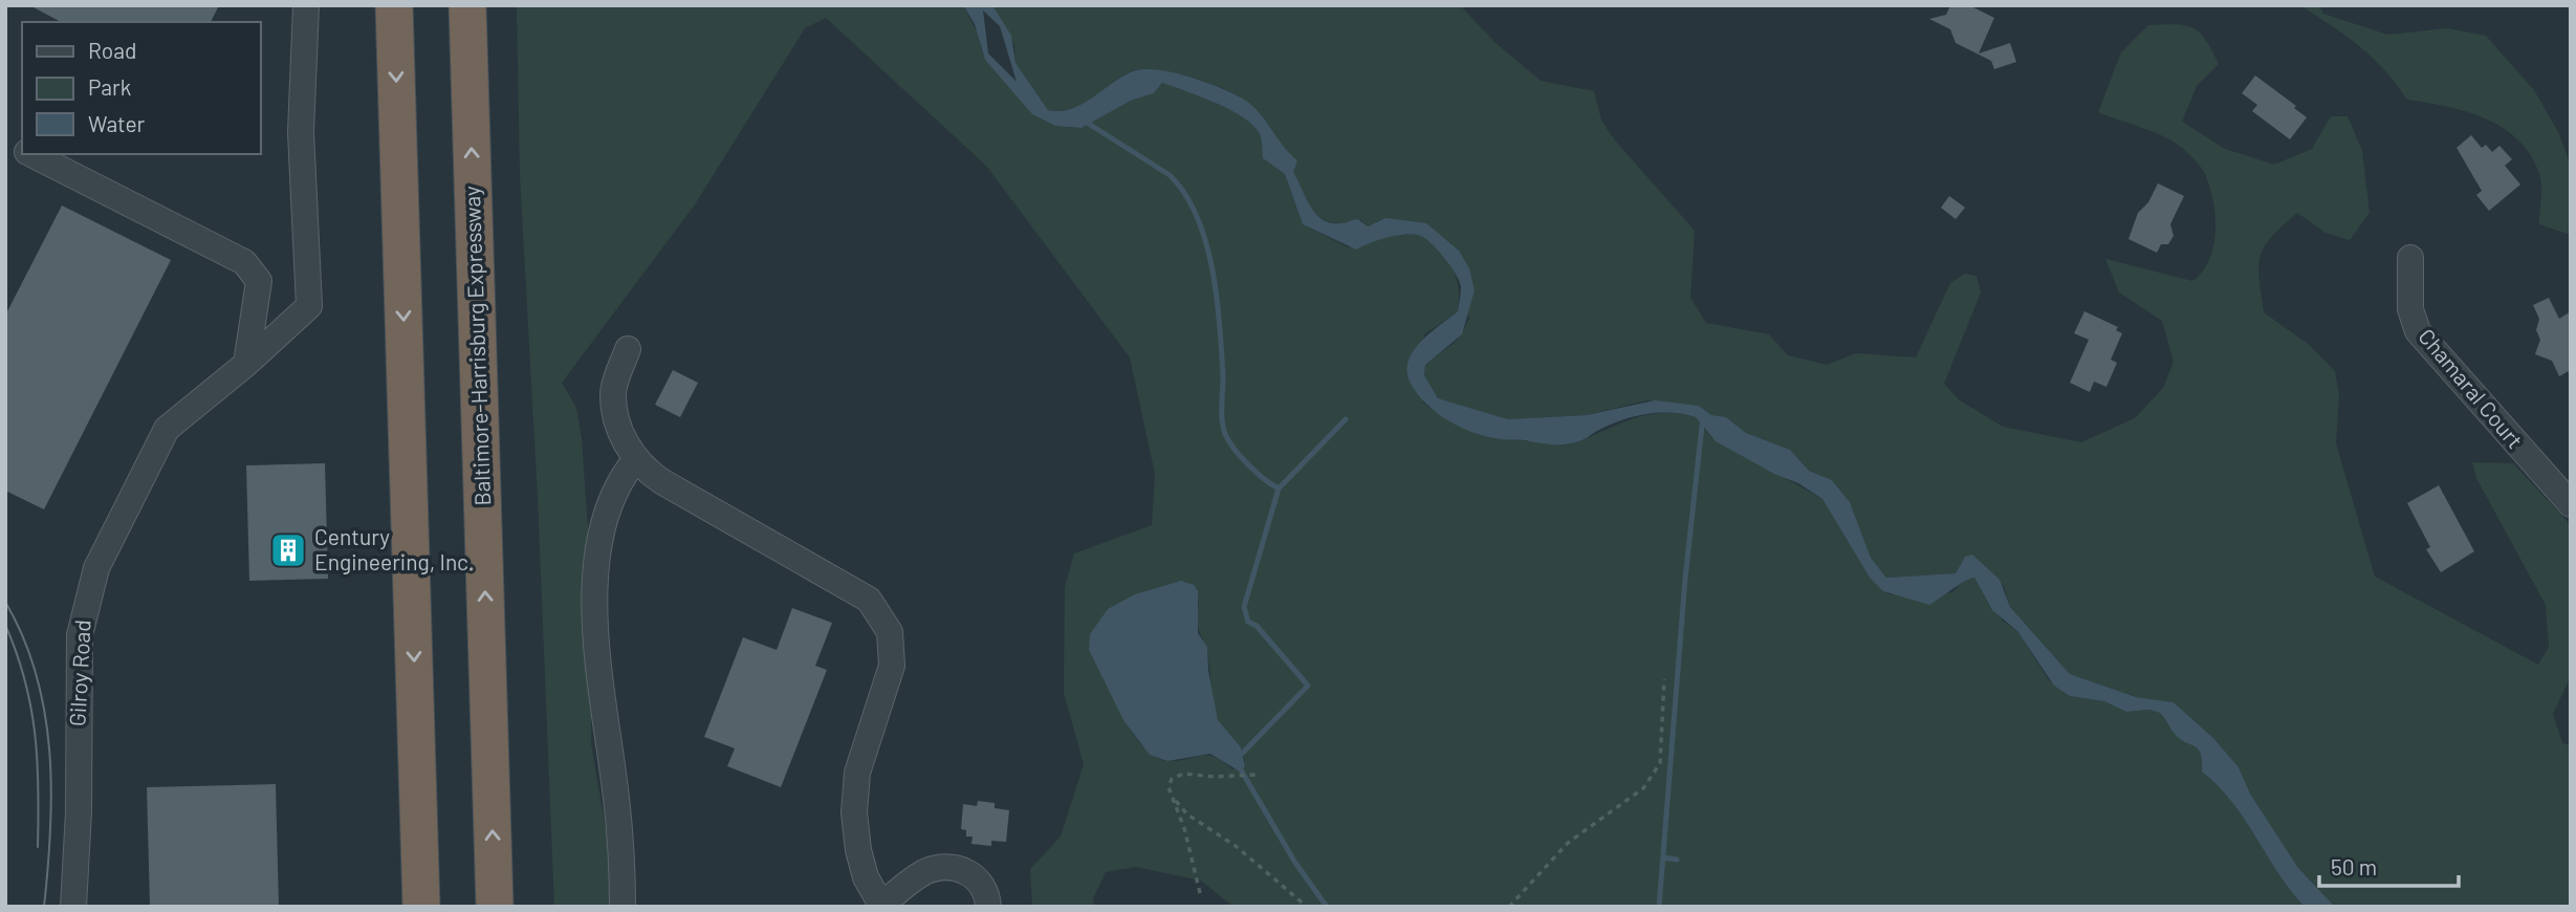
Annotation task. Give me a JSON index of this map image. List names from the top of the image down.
{
  "streets": {
    "highway": ["Baltimore-Harrisburg Expressway"],
    "street": ["Chamaral Court", "Gilroy Road"]
  },
  "places": {
    "building": ["Century Engineering, Inc."]
  },
  "legend": ["Road", "Park", "Water"],
  "scale_bar": "50 m"
}
